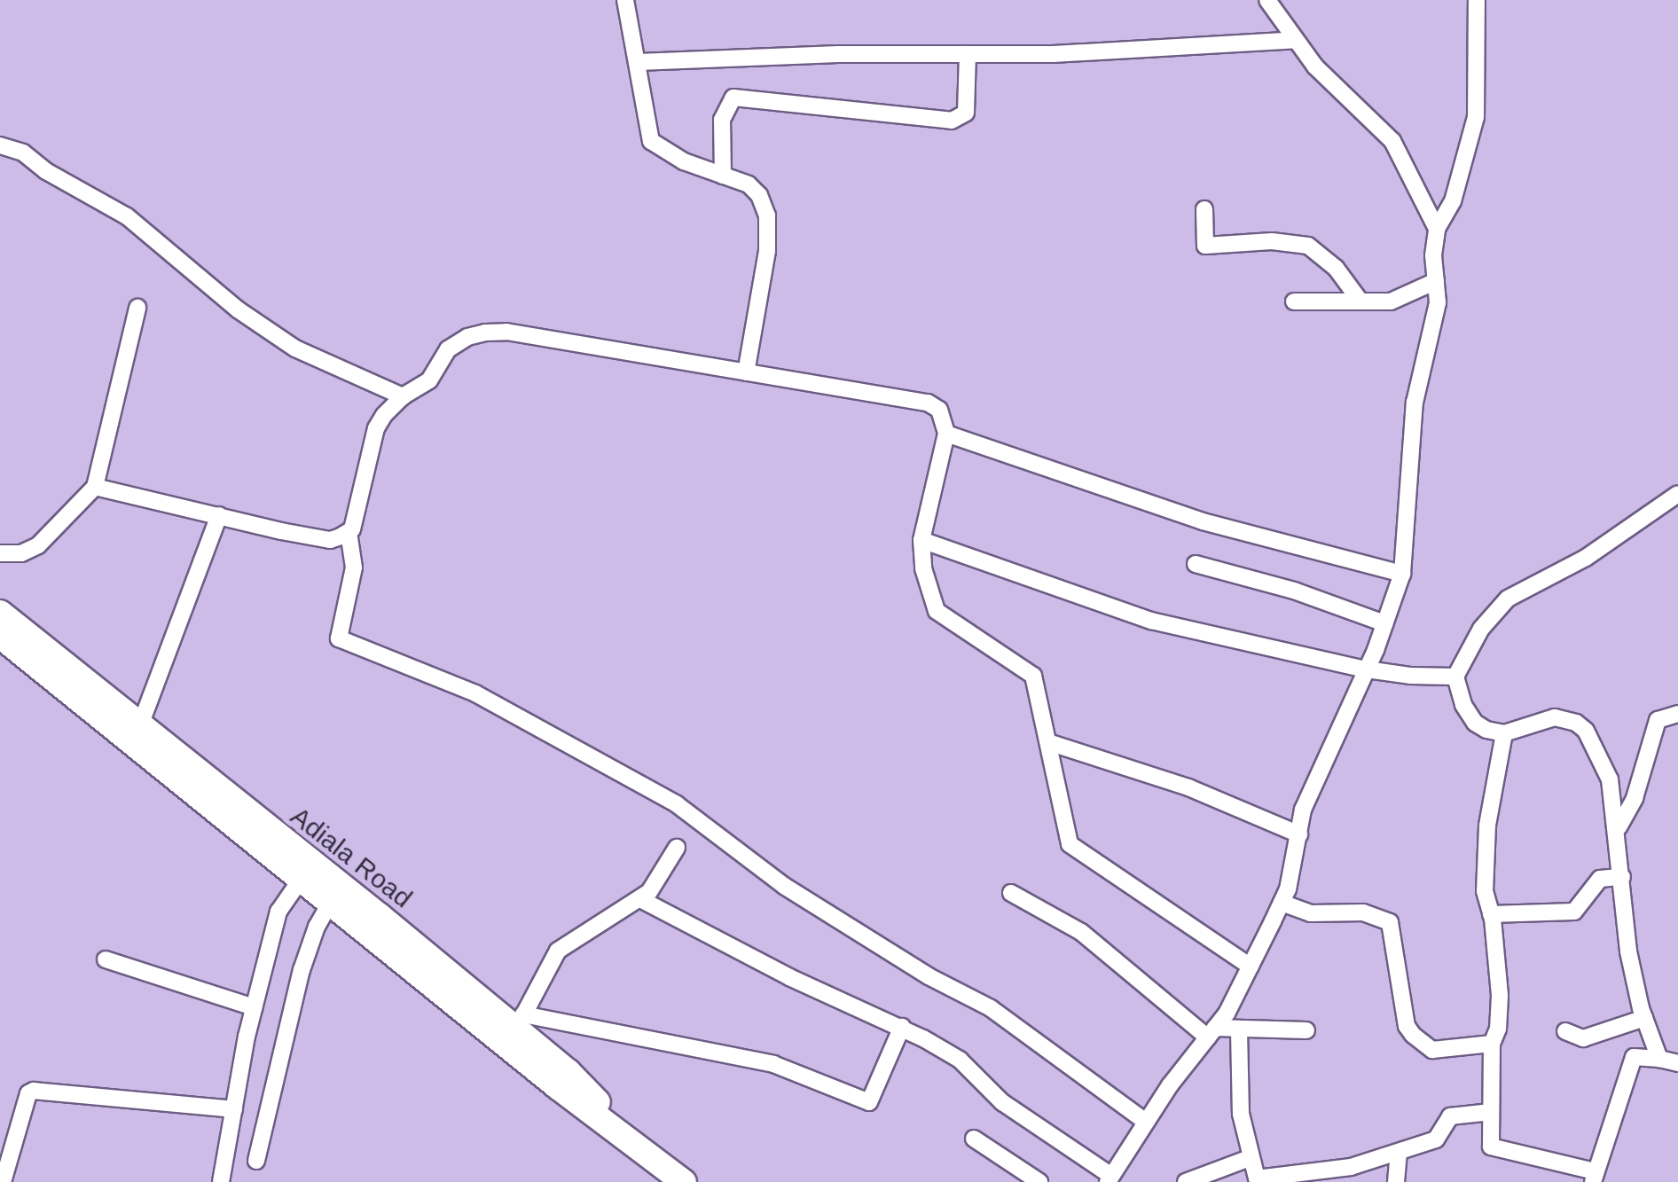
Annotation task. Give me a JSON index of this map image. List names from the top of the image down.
{
  "streets": {
    "main road": ["Adiala Road"]
  }
}
